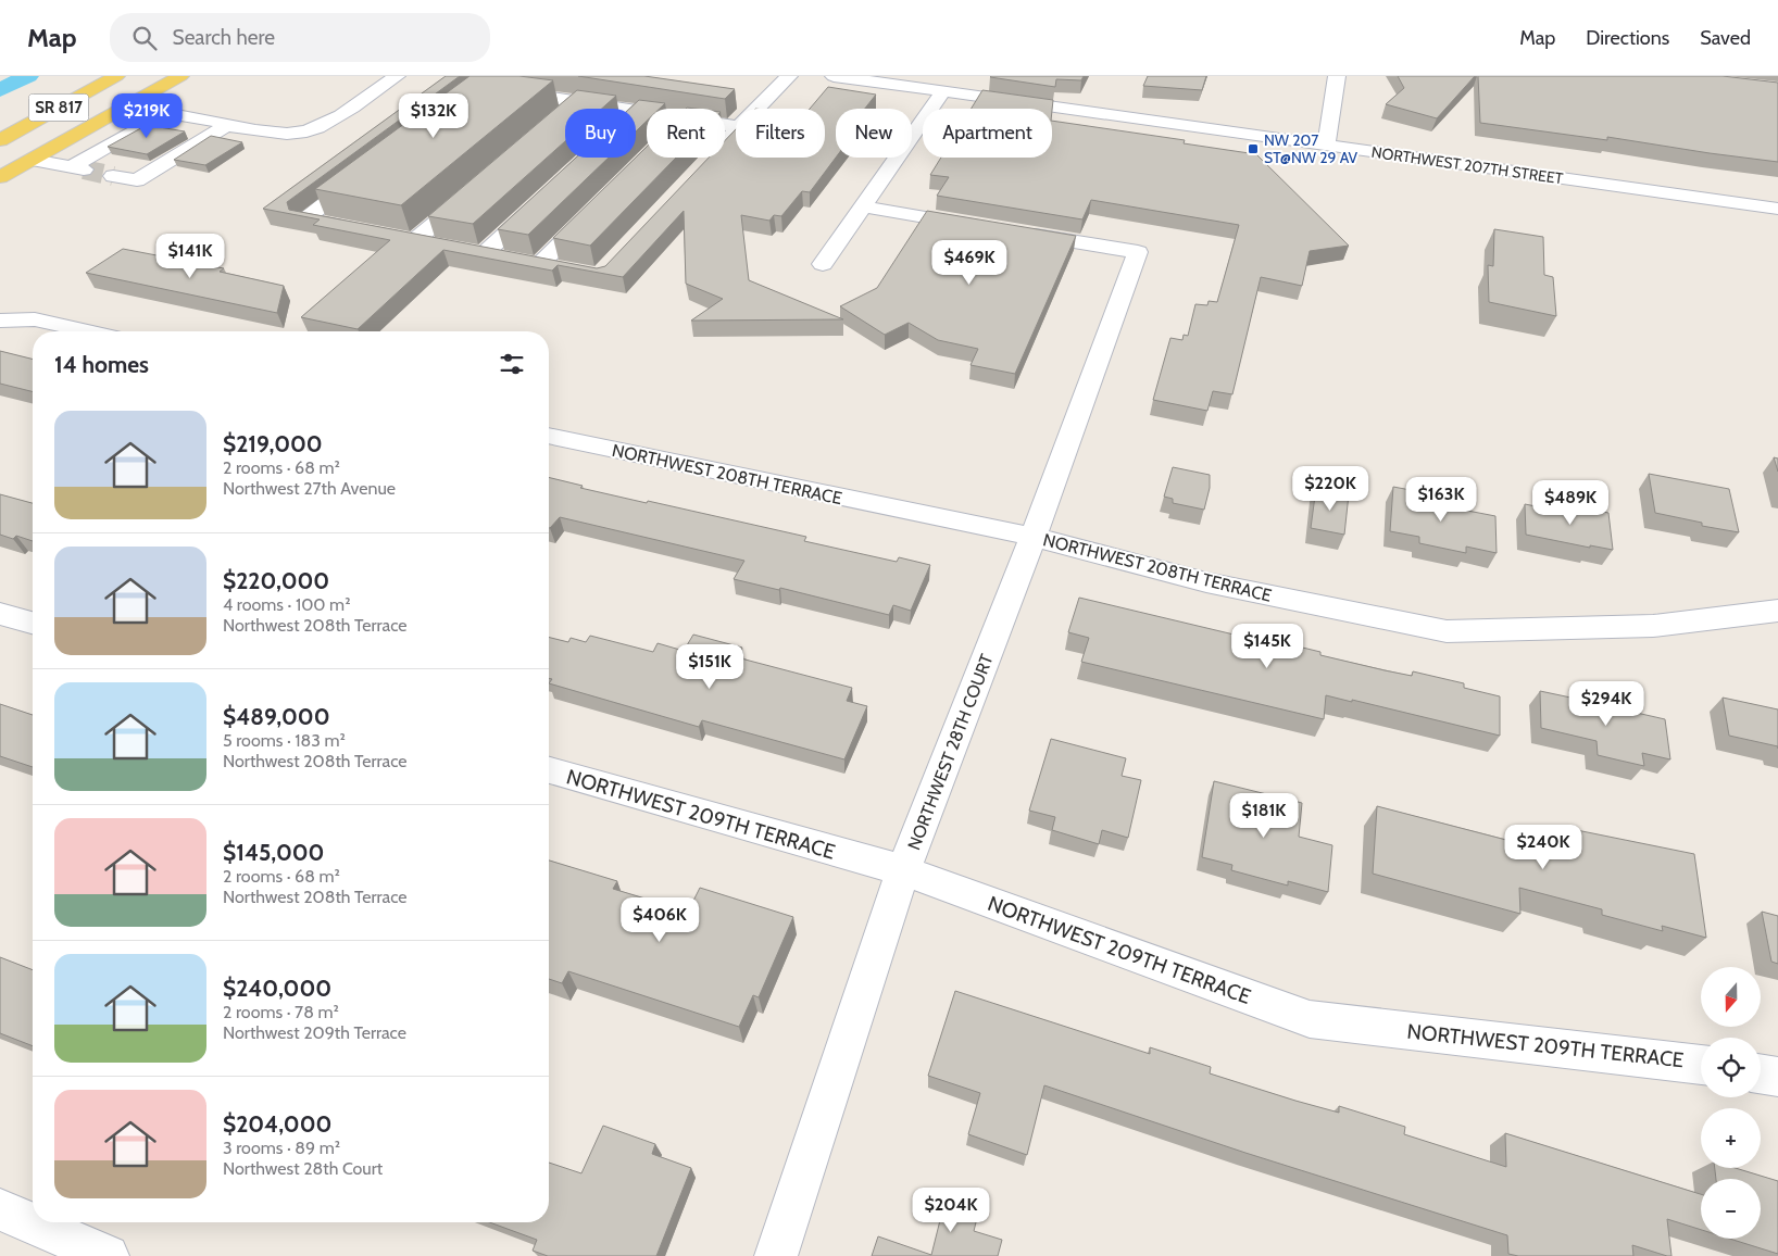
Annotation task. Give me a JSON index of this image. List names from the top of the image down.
{
  "streets": {
    "main road": ["SR 817"],
    "street": [
      "NORTHWEST 207TH STREET",
      "NORTHWEST 208TH TERRACE",
      "NORTHWEST 28TH COURT",
      "NORTHWEST 209TH TERRACE"
    ]
  },
  "crossings": [
    ["NORTHWEST 208TH TERRACE", "NORTHWEST 28TH COURT"],
    ["NORTHWEST 28TH COURT", "NORTHWEST 209TH TERRACE"]
  ],
  "places": {
    "transit": ["NW 207 ST@NW 29 AV"]
  },
  "north": "bottom",
  "page": {
    "header": "Map",
    "search": "Search here",
    "nav": ["Map", "Directions", "Saved"],
    "price": [
      "$219K",
      "$132K",
      "$141K",
      "$469K",
      "$220K",
      "$163K",
      "$489K",
      "$145K",
      "$151K",
      "$294K",
      "$181K",
      "$240K",
      "$406K",
      "$204K"
    ],
    "chip": [
      "Buy",
      "Rent",
      "Filters",
      "New",
      "Apartment"
    ],
    "heading": "14 homes",
    "list": [
      {
        "name": "$219,000",
        "note": "2 rooms · 68 m² · Northwest 27th Avenue"
      },
      {
        "name": "$220,000",
        "note": "4 rooms · 100 m² · Northwest 208th Terrace"
      },
      {
        "name": "$489,000",
        "note": "5 rooms · 183 m² · Northwest 208th Terrace"
      },
      {
        "name": "$145,000",
        "note": "2 rooms · 68 m² · Northwest 208th Terrace"
      },
      {
        "name": "$240,000",
        "note": "2 rooms · 78 m² · Northwest 209th Terrace"
      },
      {
        "name": "$204,000",
        "note": "3 rooms · 89 m² · Northwest 28th Court"
      }
    ],
    "map_buttons": ["+", "−"]
  }
}
